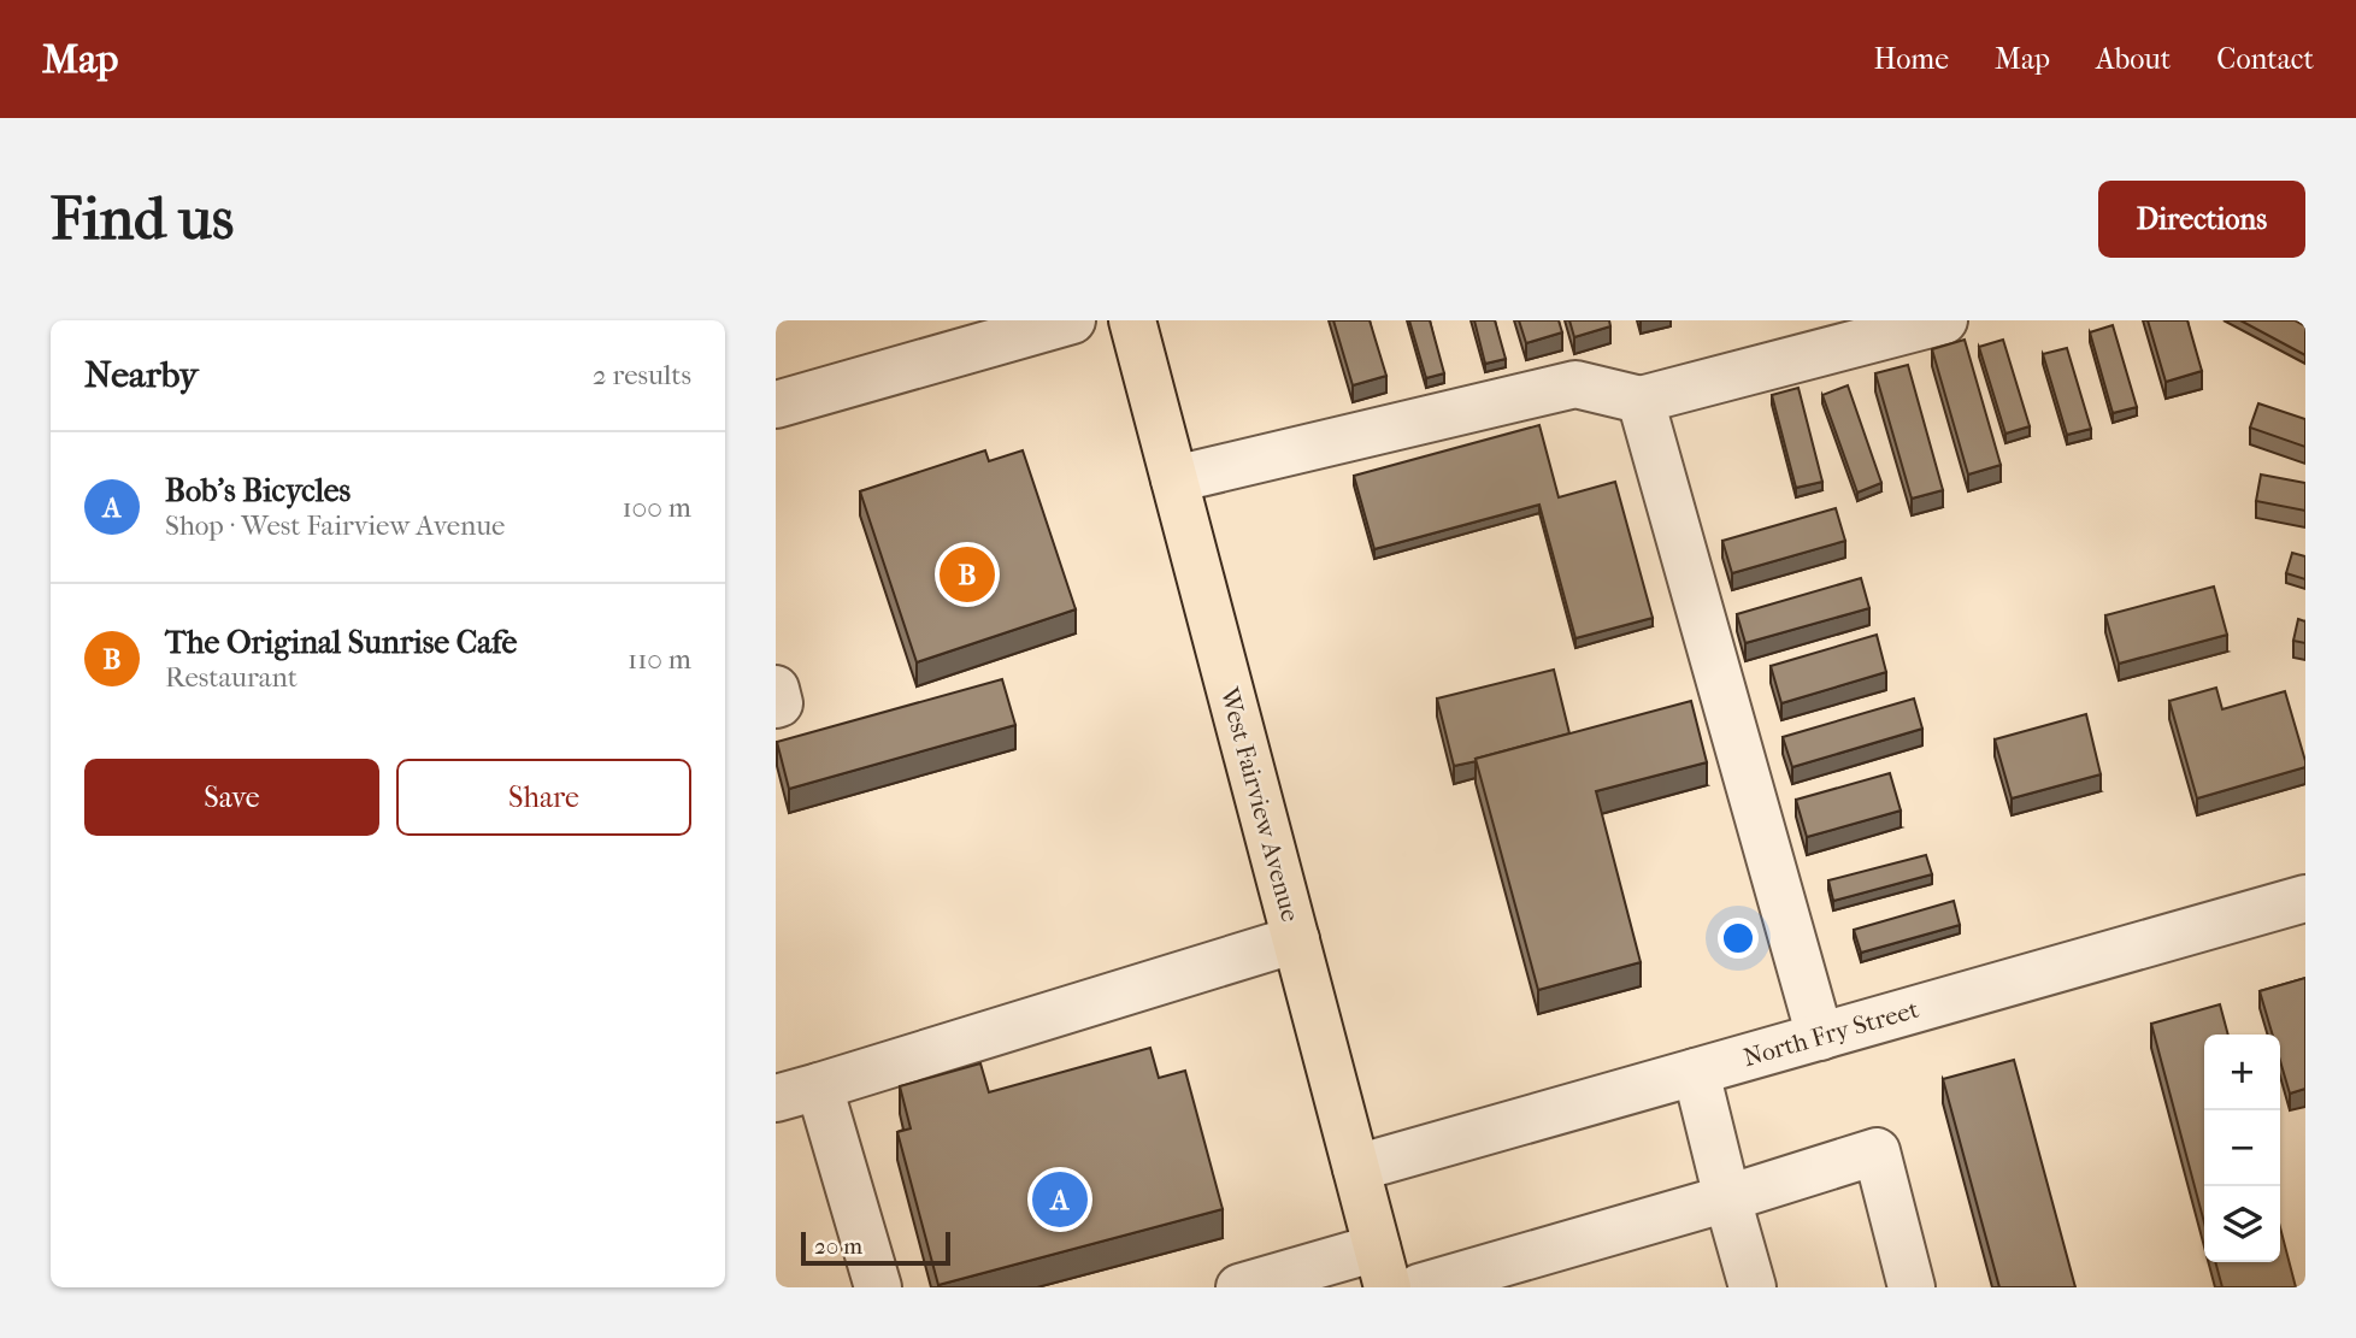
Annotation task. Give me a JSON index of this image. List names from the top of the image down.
{
  "streets": {
    "main road": ["West Fairview Avenue"],
    "street": ["North Fry Street"]
  },
  "crossings": [
    ["West Fairview Avenue", "North Fry Street"]
  ],
  "scale_bar": "20 m",
  "page": {
    "header": "Map",
    "nav": [
      "Home",
      "Map",
      "About",
      "Contact"
    ],
    "buttons": [
      "Directions",
      ["Save", "Share"]
    ],
    "title": "Find us",
    "heading": ["Nearby", "2 results"],
    "list": [
      {
        "mark": "A",
        "name": "Bob's Bicycles",
        "note": "Shop · West Fairview Avenue",
        "value": "100 m"
      },
      {
        "mark": "B",
        "name": "The Original Sunrise Cafe",
        "note": "Restaurant",
        "value": "110 m"
      }
    ],
    "pins": ["B", "A"],
    "map_buttons": ["+", "−"],
    "scale": "20 m"
  }
}
